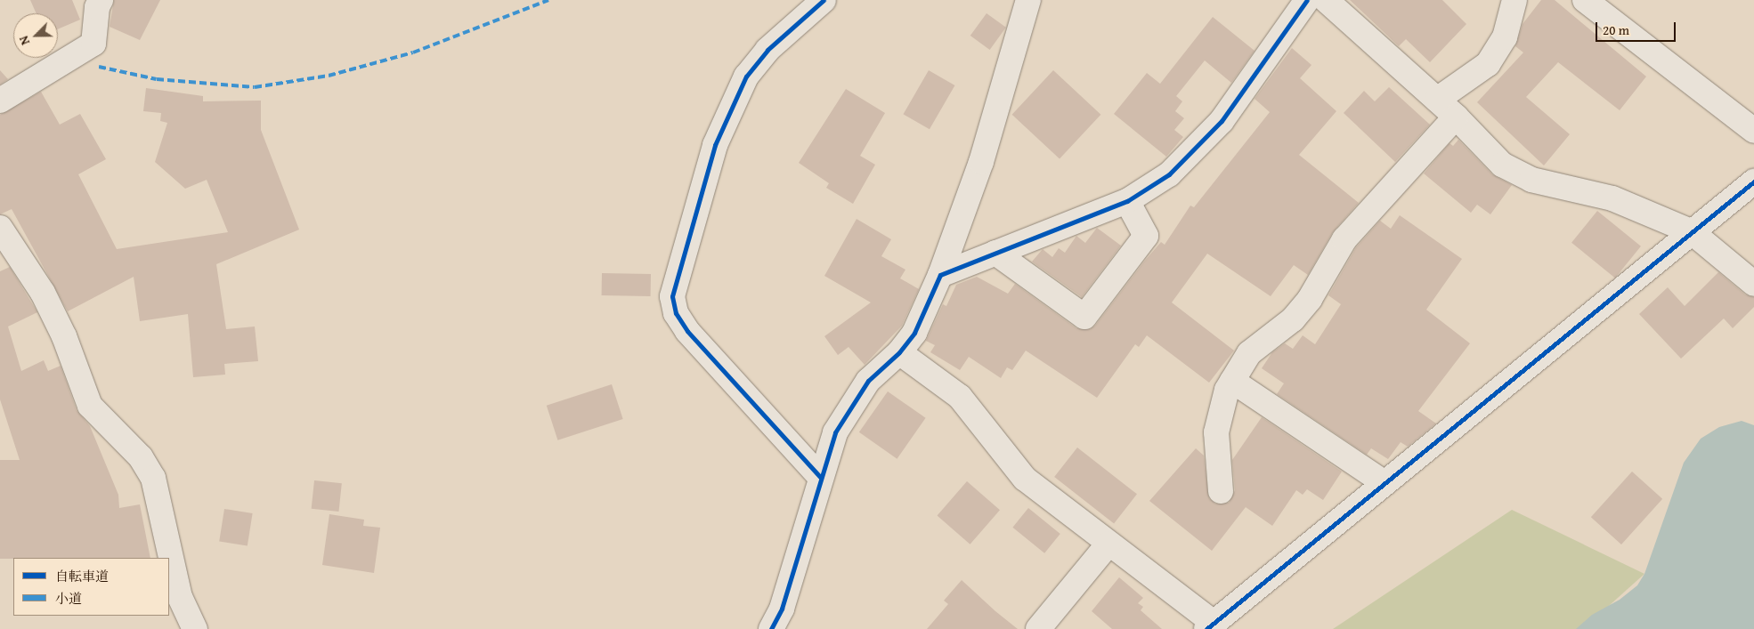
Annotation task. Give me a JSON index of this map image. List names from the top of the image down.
{
  "legend": ["自転車道", "小道"],
  "scale_bar": "20 m",
  "north": "bottom left"
}
